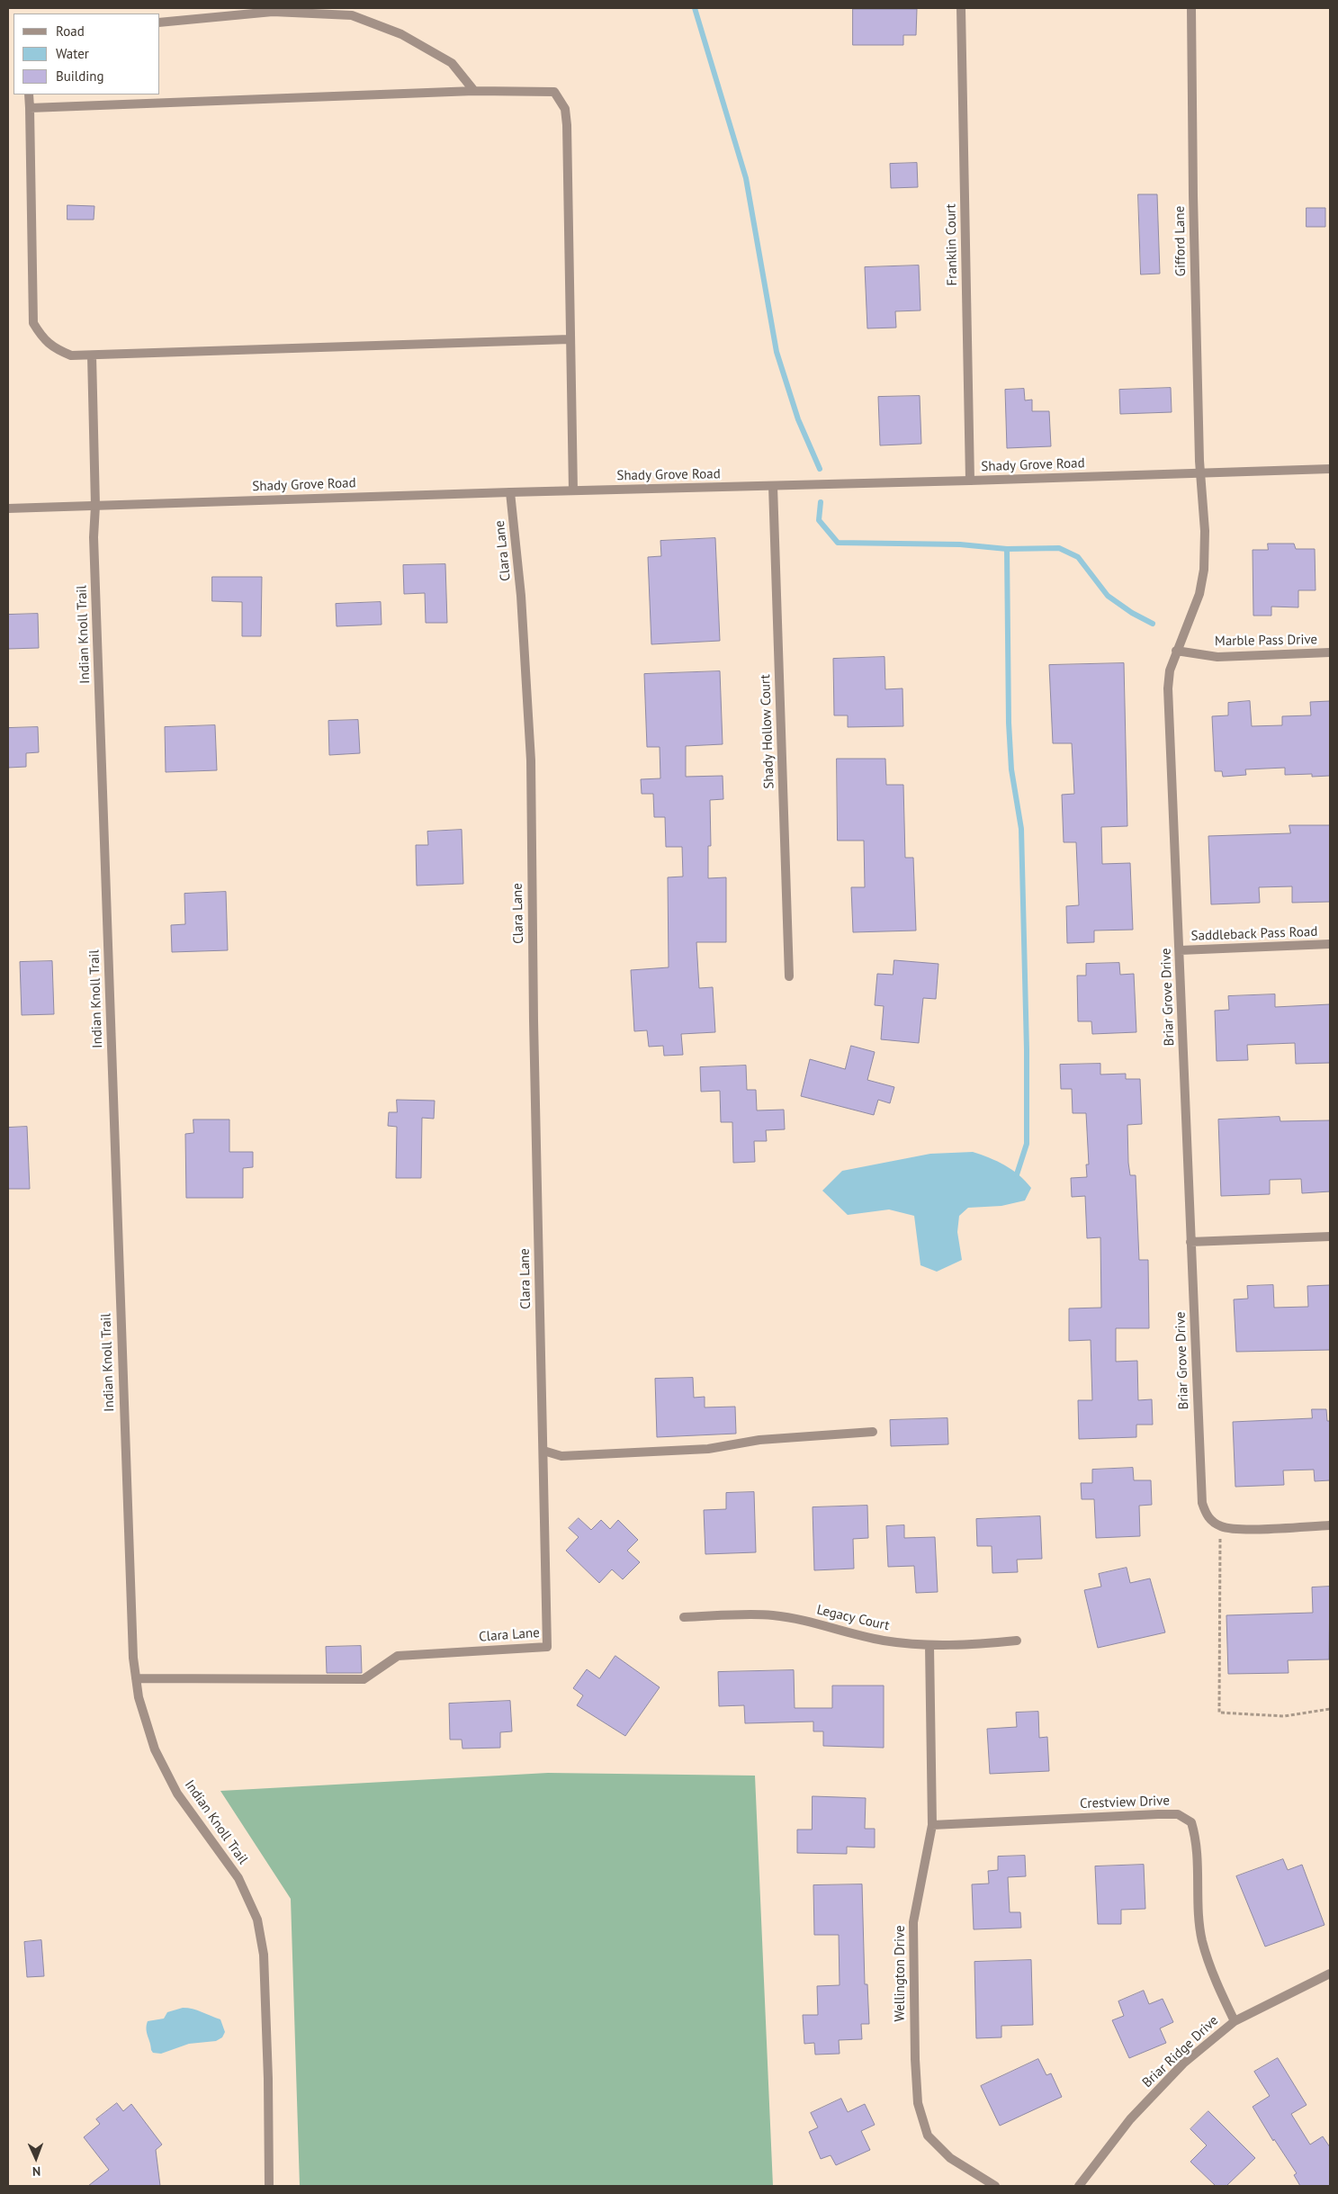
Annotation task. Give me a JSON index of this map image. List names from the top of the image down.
{
  "streets": {
    "street": [
      "Gifford Lane",
      "Franklin Court",
      "Shady Grove Road",
      "Clara Lane",
      "Indian Knoll Trail",
      "Marble Pass Drive",
      "Shady Hollow Court",
      "Saddleback Pass Road",
      "Briar Grove Drive",
      "Legacy Court",
      "Crestview Drive",
      "Wellington Drive",
      "Briar Ridge Drive"
    ]
  },
  "crossings": [
    ["Gifford Lane", "Shady Grove Road"],
    ["Gifford Lane", "Briar Grove Drive"],
    ["Franklin Court", "Shady Grove Road"],
    ["Shady Grove Road", "Clara Lane"],
    ["Shady Grove Road", "Indian Knoll Trail"],
    ["Shady Grove Road", "Shady Hollow Court"],
    ["Shady Grove Road", "Briar Grove Drive"],
    ["Clara Lane", "Indian Knoll Trail"],
    ["Marble Pass Drive", "Briar Grove Drive"],
    ["Saddleback Pass Road", "Briar Grove Drive"],
    ["Legacy Court", "Wellington Drive"],
    ["Crestview Drive", "Wellington Drive"],
    ["Crestview Drive", "Briar Ridge Drive"]
  ],
  "legend": ["Road", "Water", "Building"],
  "north": "bottom"
}
